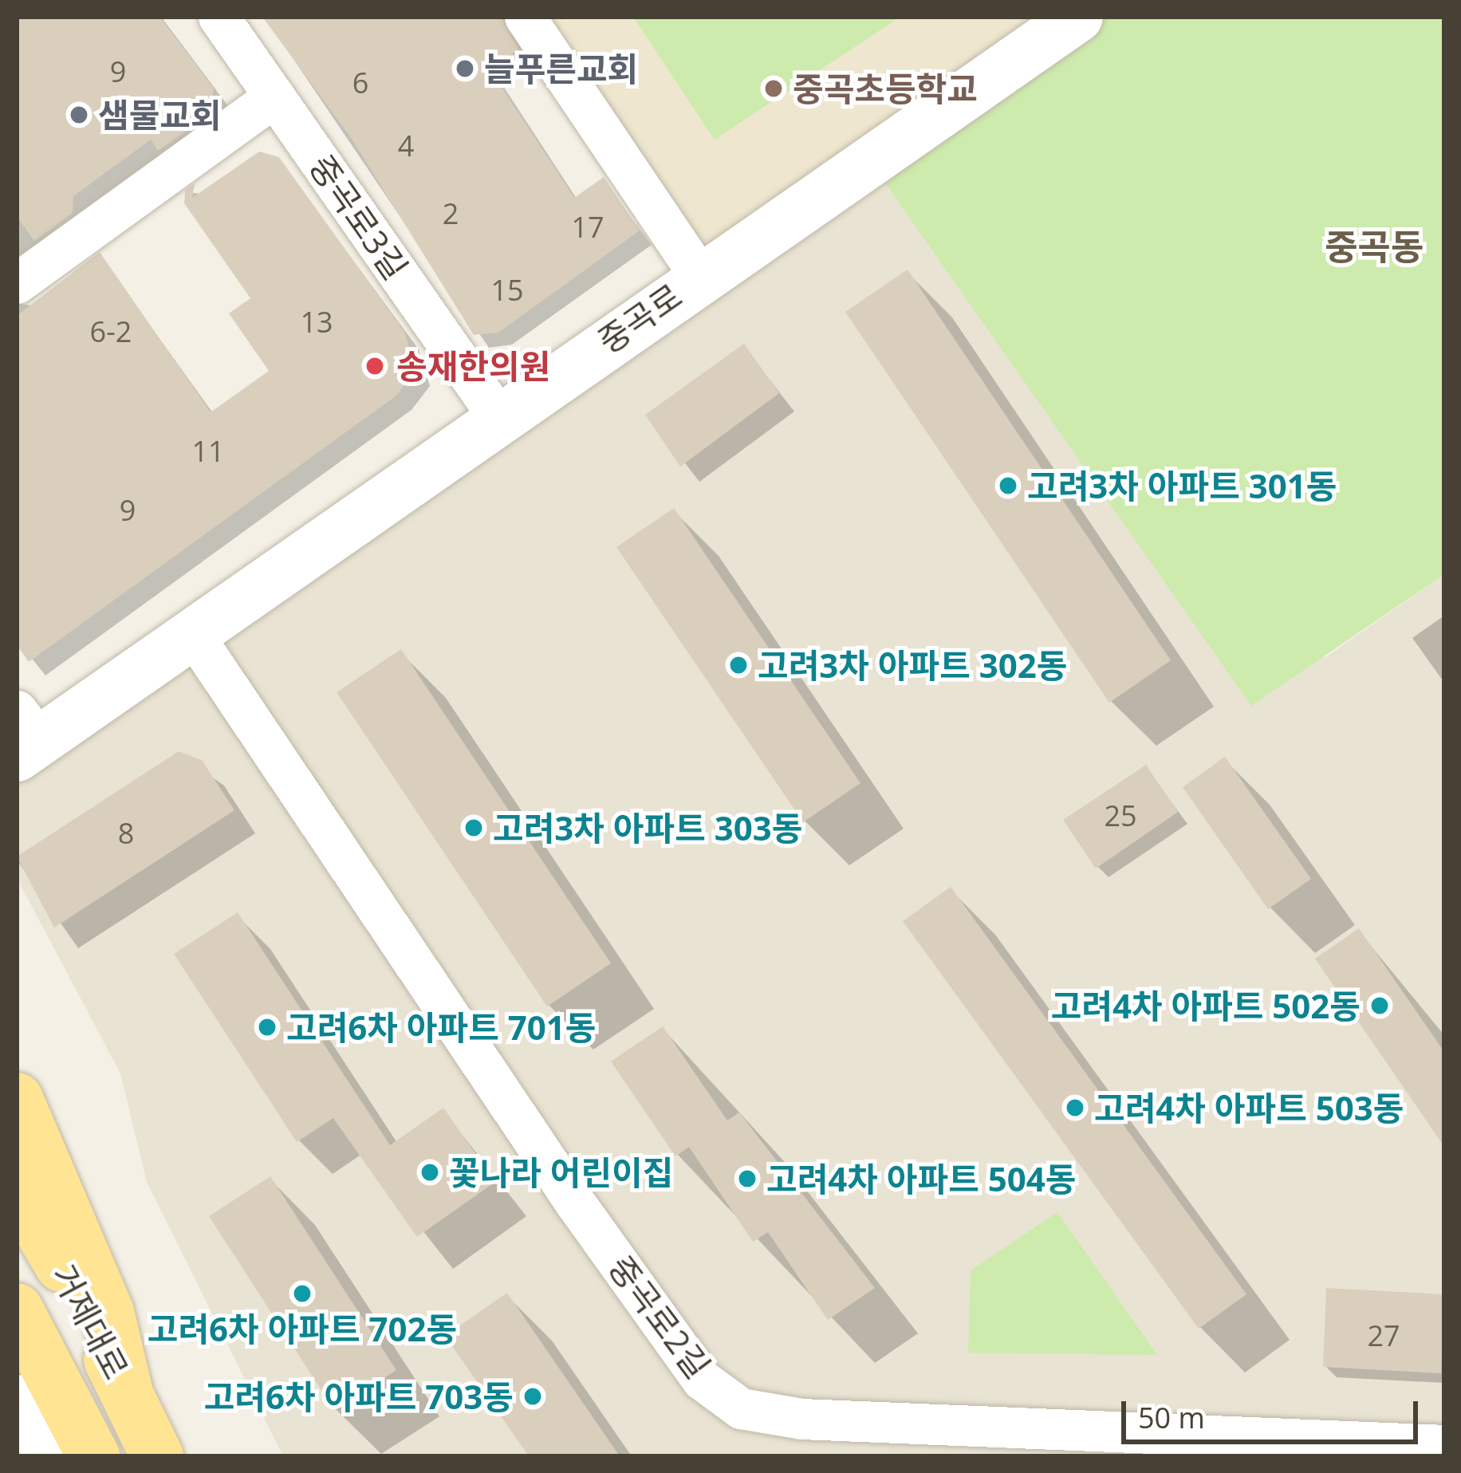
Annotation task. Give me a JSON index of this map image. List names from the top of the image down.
{
  "streets": {
    "main road": ["거제대로"],
    "street": ["중곡로3길", "중곡로", "중곡로2길"]
  },
  "crossings": [
    ["중곡로3길", "중곡로"],
    ["중곡로", "중곡로2길"]
  ],
  "districts": ["중곡동"],
  "places": [
    "늘푸른교회",
    "중곡초등학교",
    "샘물교회",
    "송재한의원",
    "고려3차 아파트 301동",
    "고려3차 아파트 302동",
    "고려3차 아파트 303동",
    "고려4차 아파트 502동",
    "고려6차 아파트 701동",
    "고려4차 아파트 503동",
    "꽃나라 어린이집",
    "고려4차 아파트 504동",
    "고려6차 아파트 702동",
    "고려6차 아파트 703동"
  ],
  "house_numbers": [
    "9",
    "6",
    "4",
    "2",
    "17",
    "15",
    "13",
    "6-2",
    "11",
    "9",
    "25",
    "8",
    "27"
  ],
  "scale_bar": "50 m"
}
